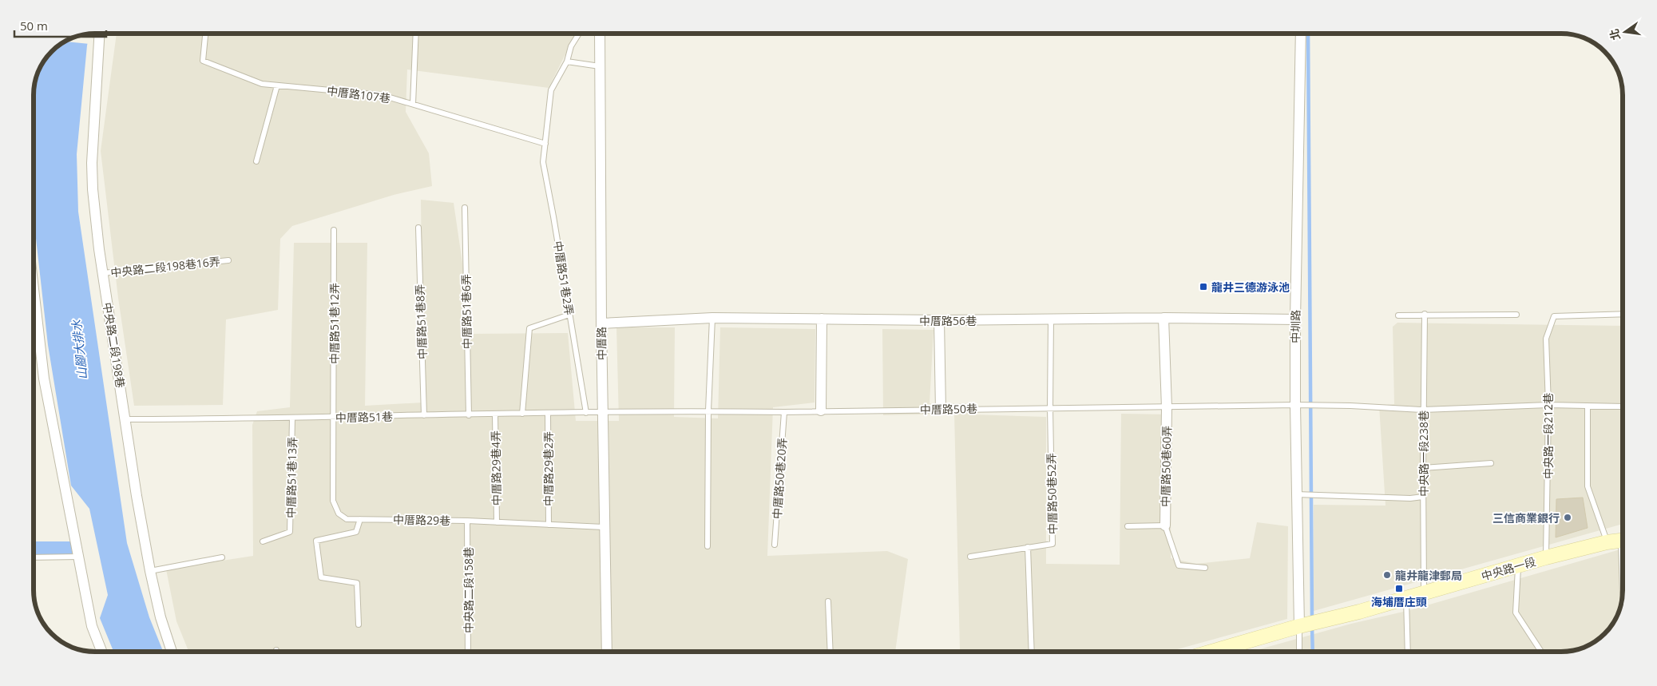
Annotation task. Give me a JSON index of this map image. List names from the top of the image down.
{
  "streets": {
    "street": [
      "中厝路56巷",
      "中圳路",
      "中厝路",
      "中央路二段198巷",
      "中厝路50巷60弄",
      "中央路一段"
    ],
    "lane": [
      "中厝路107巷",
      "中央路二段198巷16弄",
      "中厝路51巷2弄",
      "中厝路51巷6弄",
      "中厝路51巷8弄",
      "中厝路51巷12弄",
      "中厝路50巷",
      "中厝路51巷",
      "中央路一段212巷",
      "中央路一段238巷",
      "中厝路29巷4弄",
      "中厝路29巷2弄",
      "中厝路51巷13弄",
      "中厝路50巷20弄",
      "中厝路50巷52弄",
      "中厝路29巷",
      "中央路二段158巷"
    ]
  },
  "crossings": [
    ["中厝路107巷", "中厝路51巷2弄"],
    ["中央路二段198巷16弄", "中央路二段198巷"],
    ["中厝路51巷2弄", "中厝路51巷"],
    ["中厝路51巷6弄", "中厝路51巷"],
    ["中厝路56巷", "中圳路"],
    ["中厝路56巷", "中厝路"],
    ["中厝路56巷", "中厝路50巷60弄"],
    ["中厝路51巷8弄", "中厝路51巷"],
    ["中厝路51巷12弄", "中厝路51巷"],
    ["中厝路51巷12弄", "中厝路29巷"],
    ["中圳路", "中厝路50巷"],
    ["中圳路", "中央路一段"],
    ["中厝路", "中厝路50巷"],
    ["中厝路", "中厝路51巷"],
    ["中厝路", "中厝路29巷"],
    ["中央路二段198巷", "中厝路51巷"],
    ["中厝路50巷", "中厝路51巷"],
    ["中厝路50巷", "中央路一段212巷"],
    ["中厝路50巷", "中央路一段238巷"],
    ["中厝路50巷", "中厝路50巷60弄"],
    ["中厝路50巷", "中厝路50巷20弄"],
    ["中厝路50巷", "中厝路50巷52弄"],
    ["中厝路51巷", "中厝路29巷4弄"],
    ["中厝路51巷", "中厝路29巷2弄"],
    ["中厝路51巷", "中厝路51巷13弄"],
    ["中厝路51巷", "中厝路29巷"],
    ["中央路一段212巷", "中央路一段"],
    ["中央路一段238巷", "中央路一段"],
    ["中厝路29巷4弄", "中厝路29巷"],
    ["中厝路29巷2弄", "中厝路29巷"],
    ["中厝路29巷", "中央路二段158巷"]
  ],
  "water": ["山腳大排水"],
  "places": {
    "transit": ["龍井三德游泳池", "海埔厝庄頭"],
    "other": ["三信商業銀行", "龍井龍津郵局"]
  },
  "scale_bar": "50 m",
  "north": "left"
}
